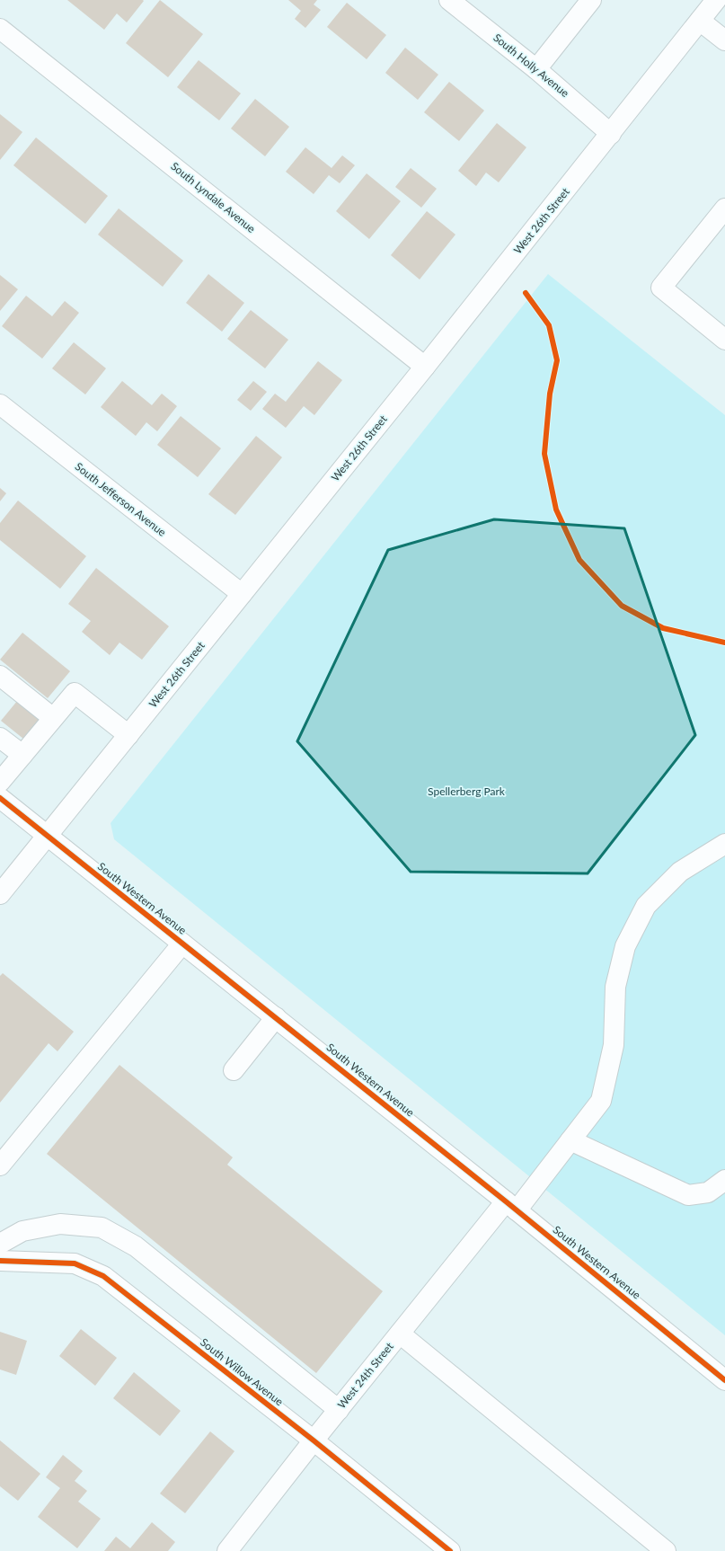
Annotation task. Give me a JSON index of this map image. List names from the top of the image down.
{
  "streets": {
    "street": [
      "South Holly Avenue",
      "South Lyndale Avenue",
      "West 26th Street",
      "South Jefferson Avenue",
      "South Western Avenue",
      "South Willow Avenue",
      "West 24th Street"
    ]
  },
  "crossings": [
    ["South Holly Avenue", "West 26th Street"],
    ["South Lyndale Avenue", "West 26th Street"],
    ["West 26th Street", "South Jefferson Avenue"],
    ["West 26th Street", "South Western Avenue"],
    ["South Western Avenue", "West 24th Street"],
    ["South Willow Avenue", "West 24th Street"]
  ],
  "parks": ["Spellerberg Park"]
}
